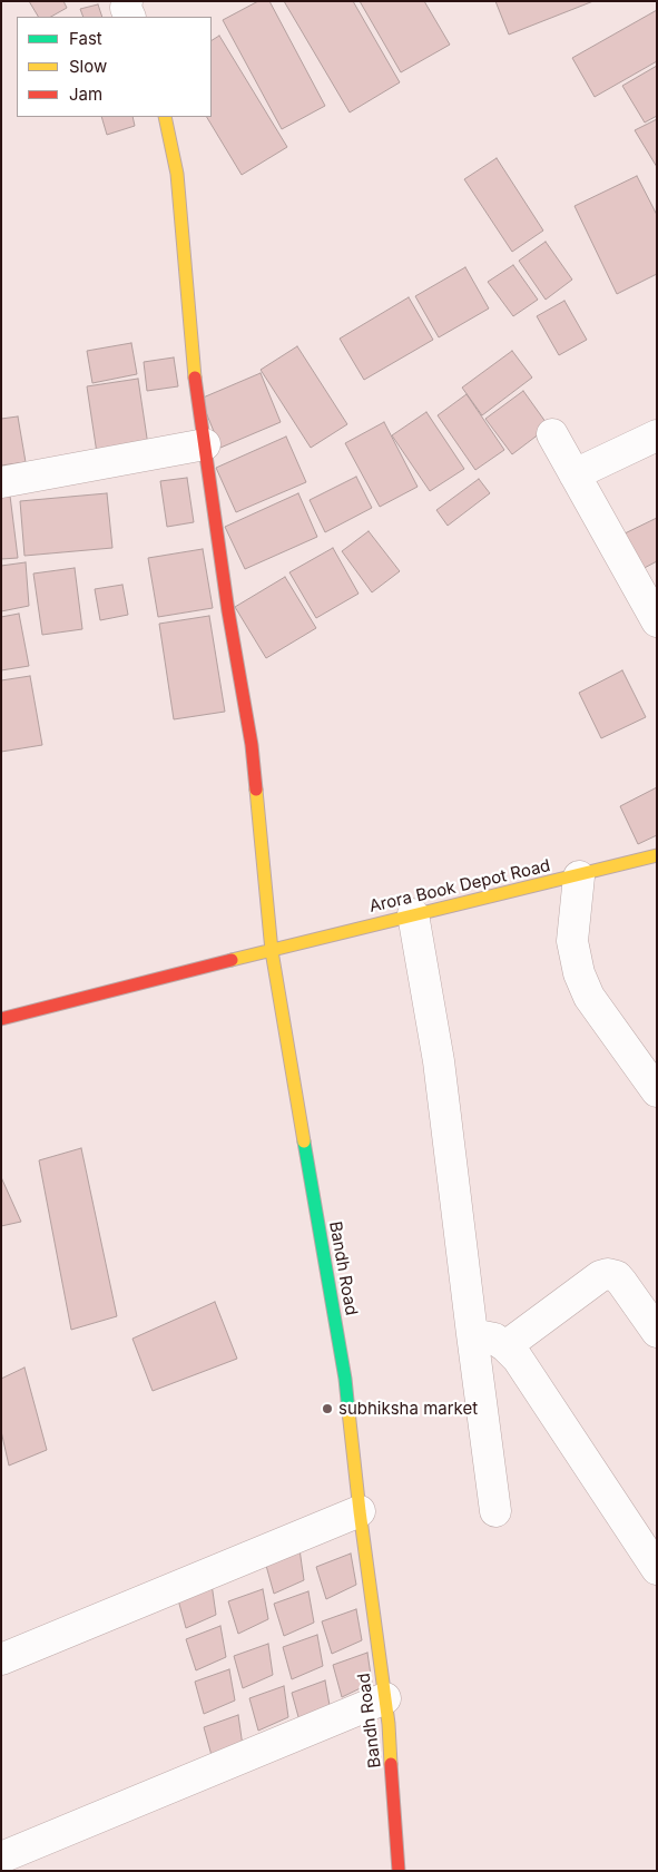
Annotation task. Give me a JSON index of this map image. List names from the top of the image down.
{
  "streets": {
    "street": ["Arora Book Depot Road", "Bandh Road"]
  },
  "crossings": [
    ["Arora Book Depot Road", "Bandh Road"]
  ],
  "places": ["subhiksha market"],
  "legend": ["Fast", "Slow", "Jam"]
}
